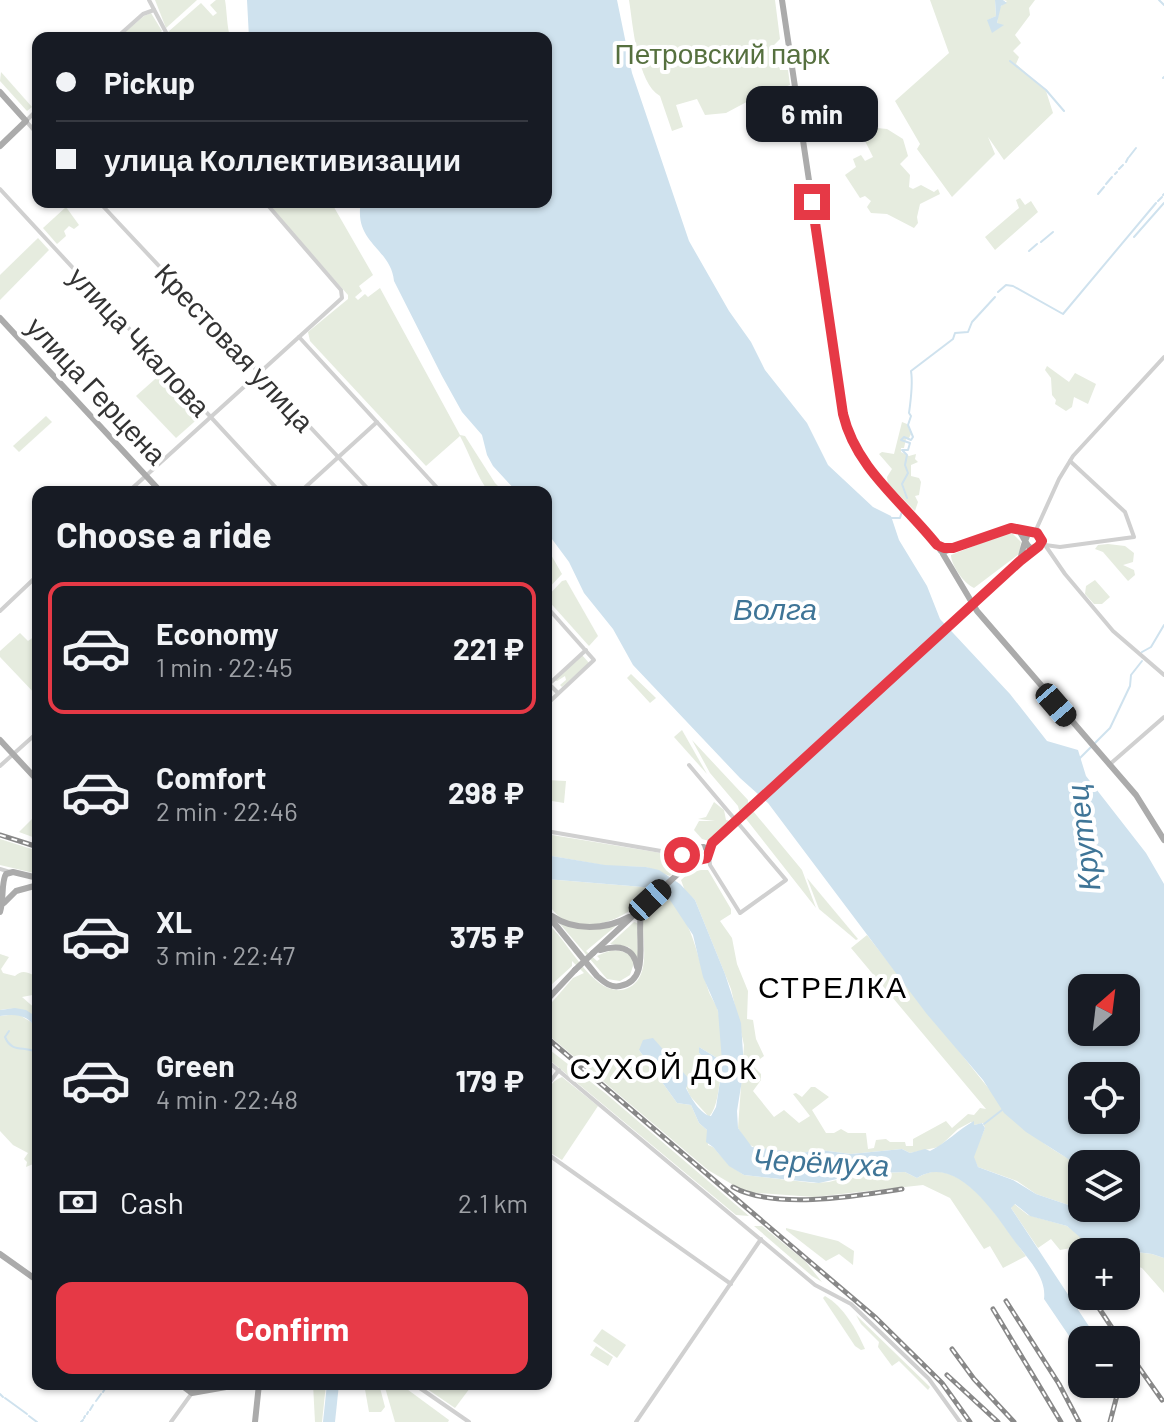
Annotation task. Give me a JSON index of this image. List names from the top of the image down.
{
  "streets": {
    "main road": ["улица Герцена"],
    "street": ["улица Чкалова", "Крестовая улица"]
  },
  "districts": ["СТРЕЛКА", "СУХОЙ ДОК"],
  "water": ["Волга", "Крутец", "Черёмуха"],
  "parks": ["Петровский парк"],
  "north": "top right",
  "page": {
    "banner": ["Pickup", "улица Коллективизации"],
    "bubble": "6 min",
    "heading": "Choose a ride",
    "list": [
      {
        "name": "Economy",
        "note": "1 min · 22:45",
        "value": "221 ₽"
      },
      {
        "name": "Comfort",
        "note": "2 min · 22:46",
        "value": "298 ₽"
      },
      {
        "name": "XL",
        "note": "3 min · 22:47",
        "value": "375 ₽"
      },
      {
        "name": "Green",
        "note": "4 min · 22:48",
        "value": "179 ₽"
      }
    ],
    "map_buttons": ["+", "−"],
    "pay": ["Cash", "2.1 km"],
    "buttons": "Confirm"
  }
}
